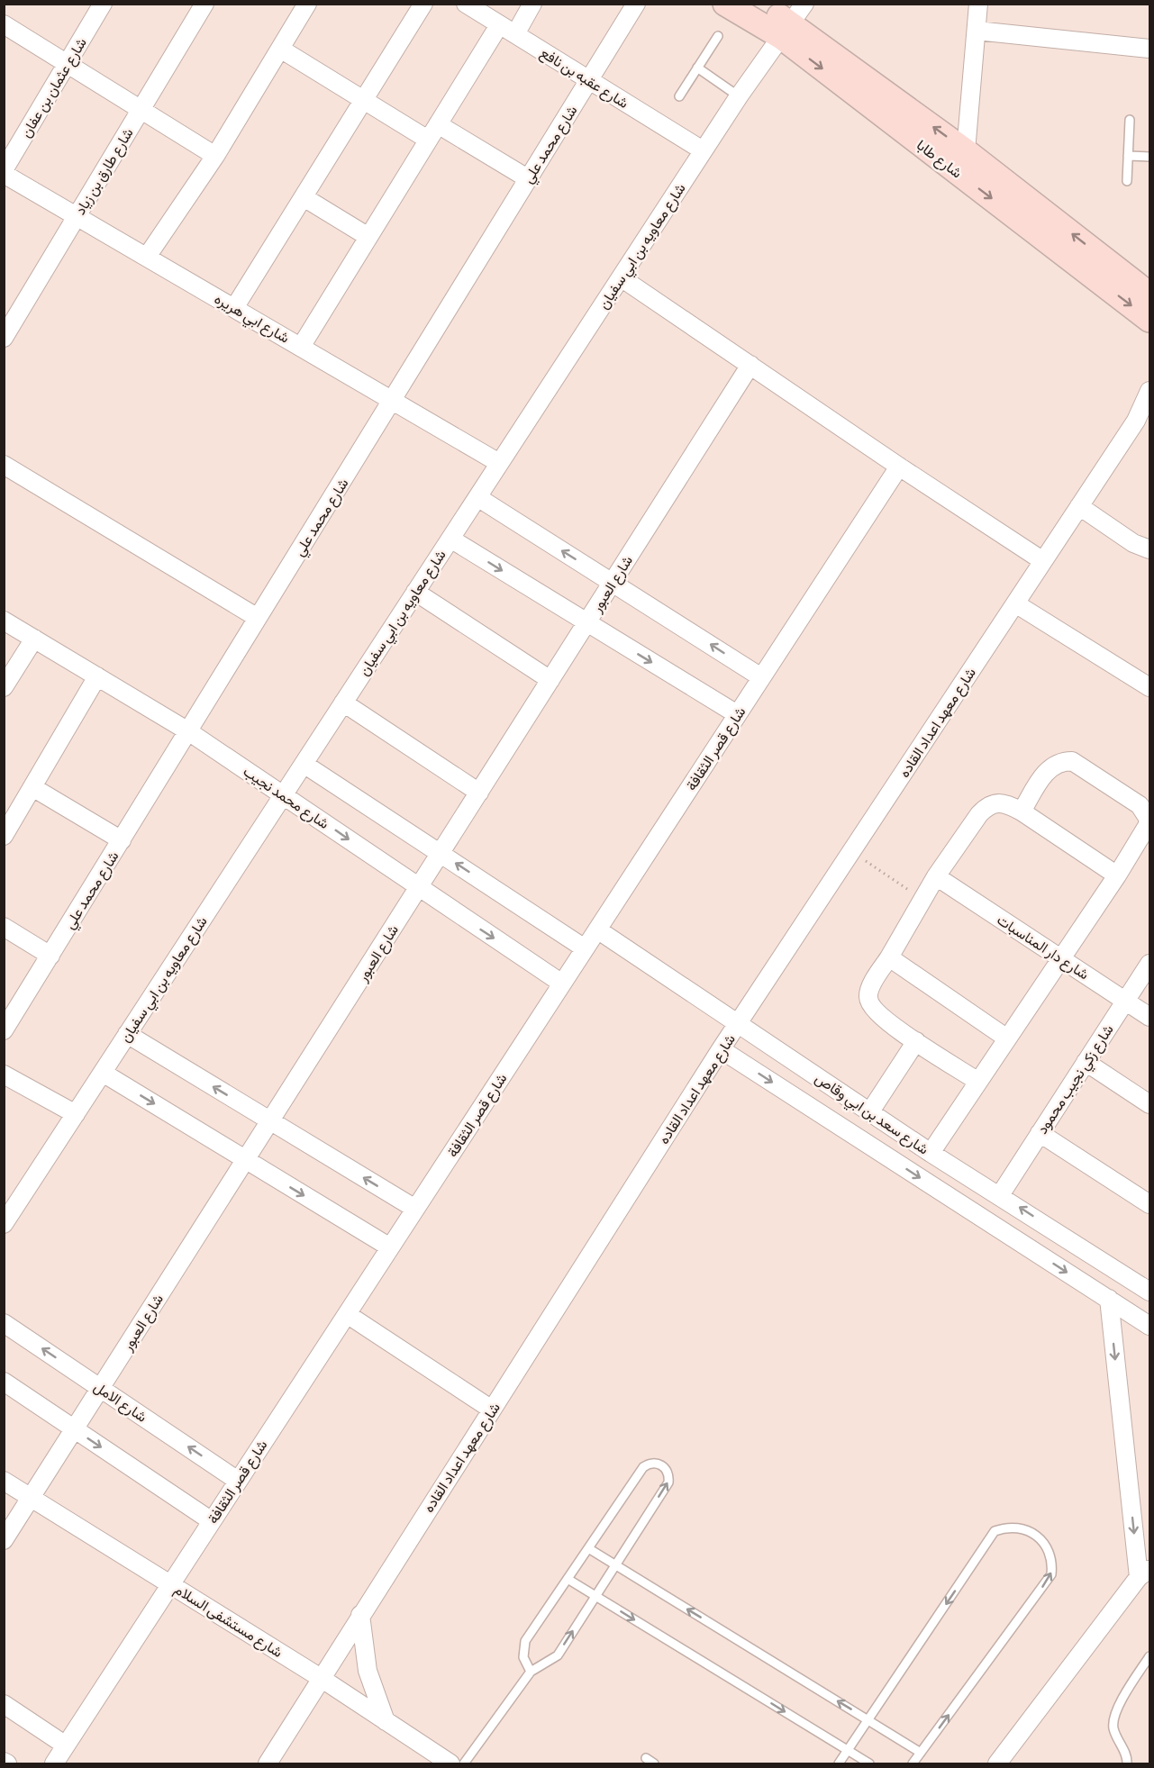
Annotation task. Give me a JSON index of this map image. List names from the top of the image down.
{
  "streets": {
    "street": [
      "شارع عقبه بن نافع",
      "شارع عثمان بن عفان",
      "شارع محمد علي",
      "شارع طابا",
      "شارع طارق بن زياد",
      "شارع معاويه بن ابي سفيان",
      "شارع ابي هريره",
      "شارع العبور",
      "شارع معهد اعداد القاده",
      "شارع قصر الثقافة",
      "شارع محمد نجيب",
      "شارع دار المناسبات",
      "شارع زكي نجيب محمود",
      "شارع سعد بن ابي وقاص",
      "شارع الامل",
      "شارع مستشفى السلام"
    ]
  },
  "crossings": [
    ["شارع عقبه بن نافع", "شارع محمد علي"],
    ["شارع عقبه بن نافع", "شارع معاويه بن ابي سفيان"],
    ["شارع عثمان بن عفان", "شارع ابي هريره"],
    ["شارع محمد علي", "شارع ابي هريره"],
    ["شارع محمد علي", "شارع محمد نجيب"],
    ["شارع طابا", "شارع معاويه بن ابي سفيان"],
    ["شارع طارق بن زياد", "شارع ابي هريره"],
    ["شارع معاويه بن ابي سفيان", "شارع ابي هريره"],
    ["شارع معاويه بن ابي سفيان", "شارع محمد نجيب"],
    ["شارع العبور", "شارع محمد نجيب"],
    ["شارع العبور", "شارع الامل"],
    ["شارع العبور", "شارع مستشفى السلام"],
    ["شارع معهد اعداد القاده", "شارع سعد بن ابي وقاص"],
    ["شارع معهد اعداد القاده", "شارع مستشفى السلام"],
    ["شارع قصر الثقافة", "شارع محمد نجيب"],
    ["شارع قصر الثقافة", "شارع سعد بن ابي وقاص"],
    ["شارع قصر الثقافة", "شارع الامل"],
    ["شارع قصر الثقافة", "شارع مستشفى السلام"],
    ["شارع دار المناسبات", "شارع زكي نجيب محمود"],
    ["شارع زكي نجيب محمود", "شارع سعد بن ابي وقاص"]
  ]
}
